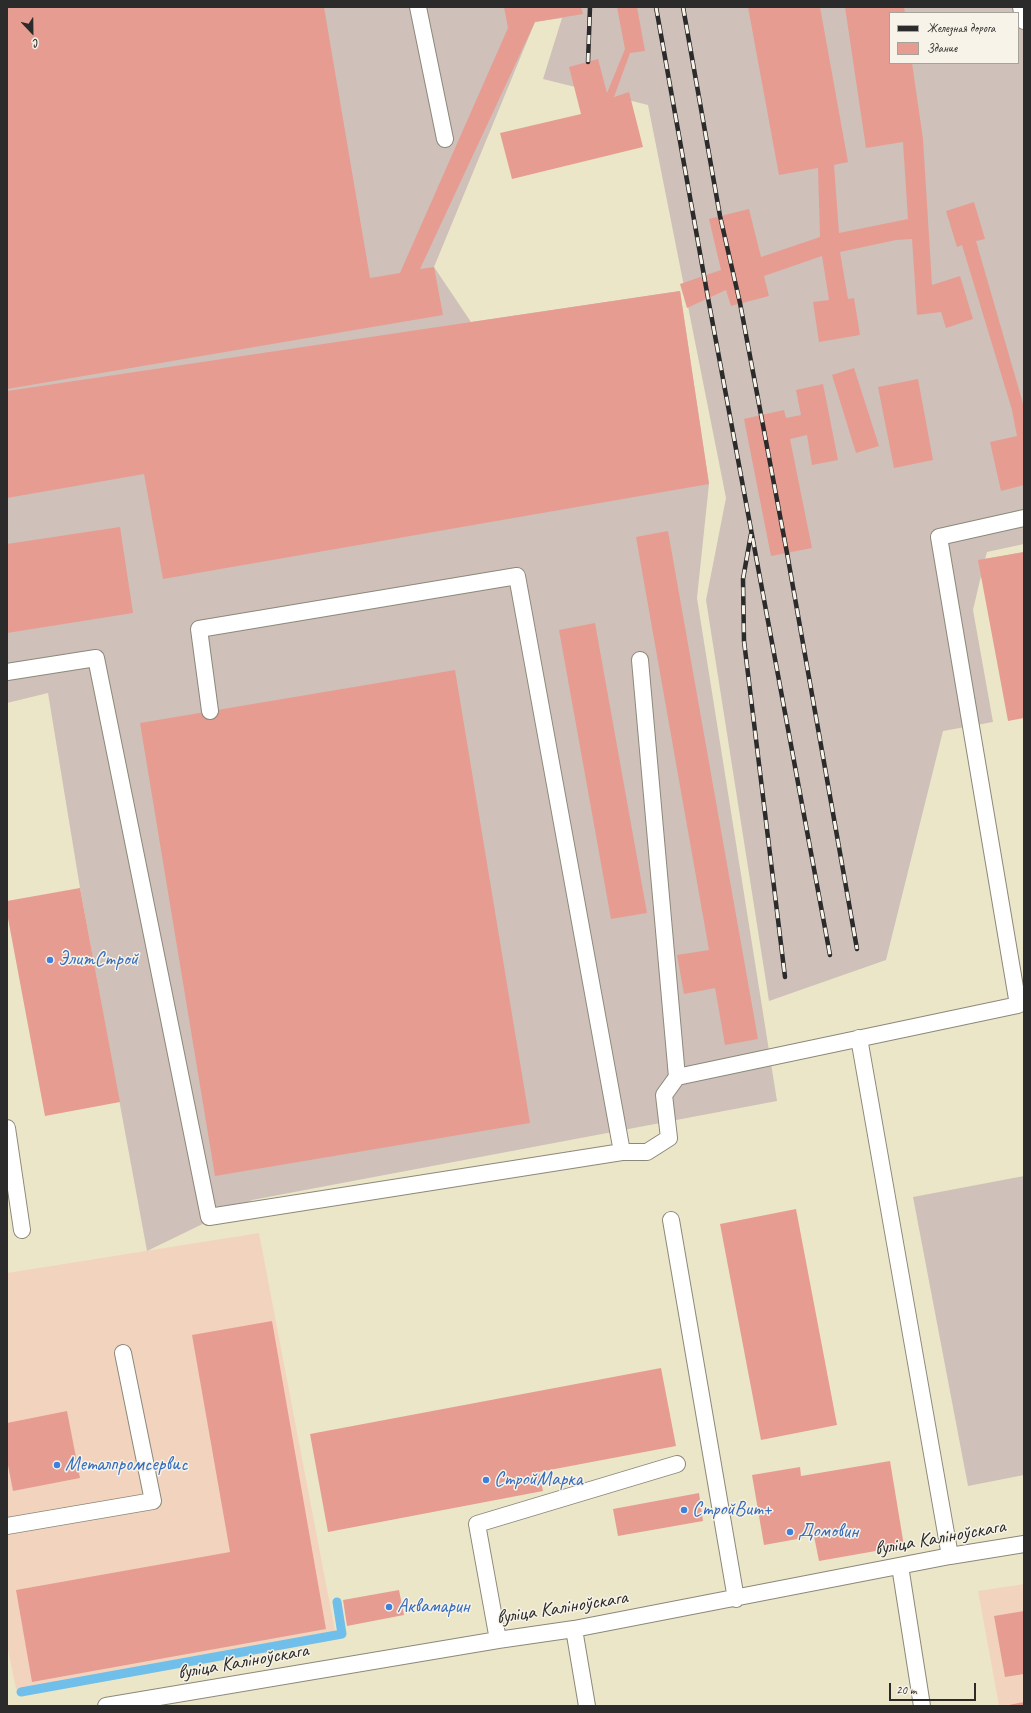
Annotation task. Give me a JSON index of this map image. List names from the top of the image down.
{
  "streets": {
    "lane": ["вуліца Каліноўскага"]
  },
  "places": [
    "ЭлитСтрой",
    "Металпромсервис",
    "СтройМарка",
    "СтройВит+",
    "Домовин",
    "Аквамарин"
  ],
  "legend": ["Железная дорога", "Здание"],
  "scale_bar": "20 m",
  "north": "bottom"
}
